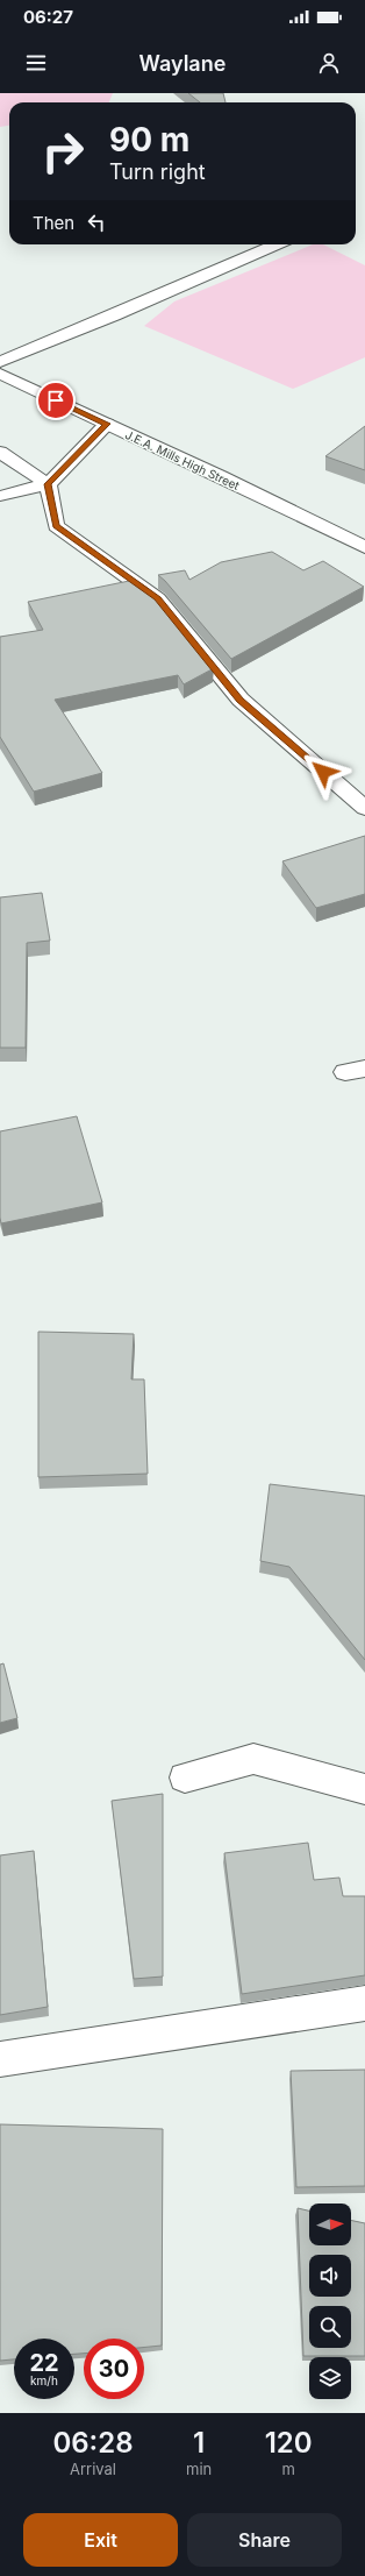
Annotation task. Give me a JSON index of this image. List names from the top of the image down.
{
  "streets": {
    "main road": ["J.E.A. Mills High Street"]
  },
  "north": "right",
  "page": {
    "status": "06:27",
    "header": "Waylane",
    "turn": ["90 m", "Turn right"],
    "then": "Then",
    "speed": "22 km/h",
    "limit": "30",
    "eta": [
      "06:28",
      "Arrival",
      "1",
      "min",
      "120",
      "m"
    ],
    "buttons": ["Exit", "Share"]
  }
}
